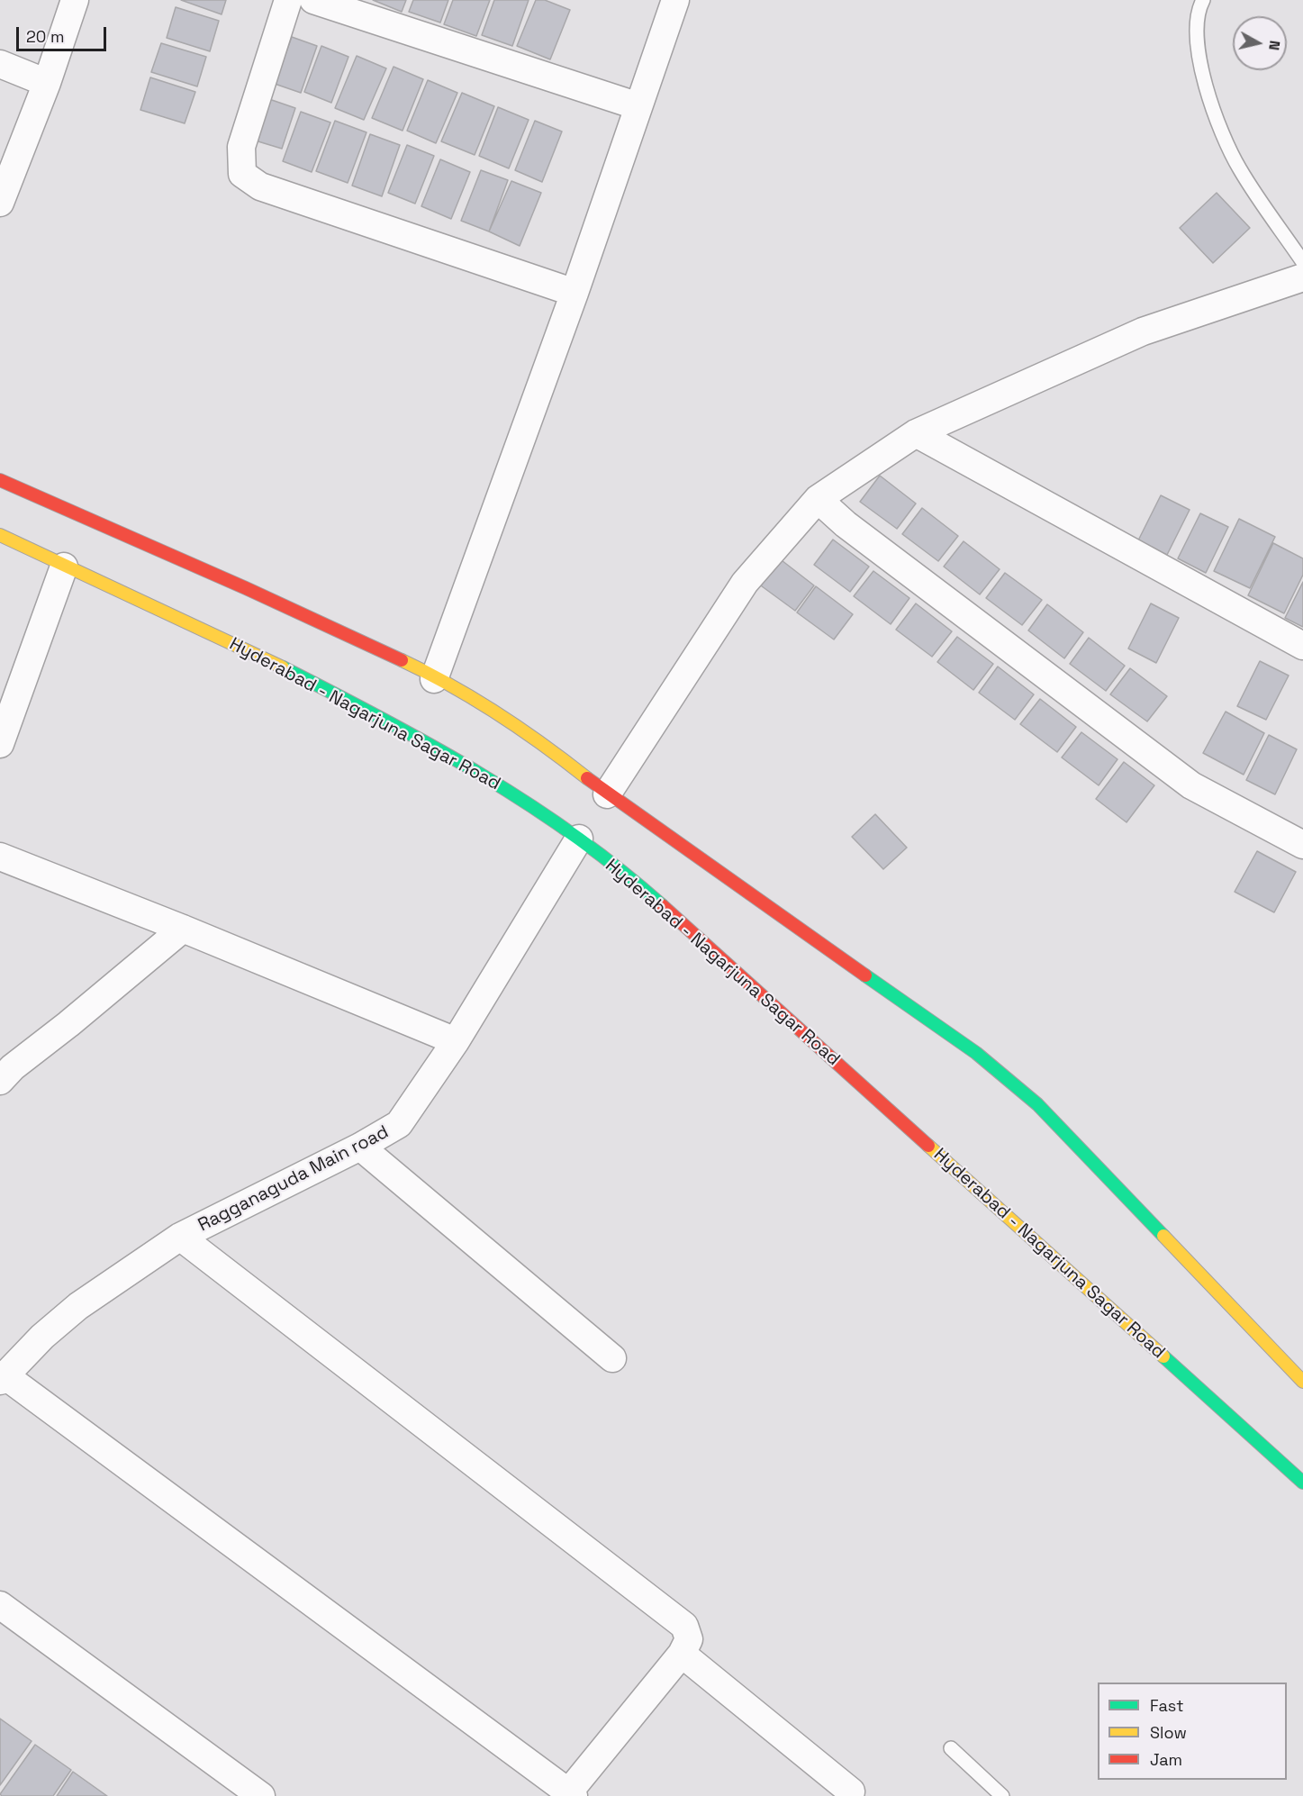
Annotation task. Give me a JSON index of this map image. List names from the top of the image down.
{
  "streets": {
    "main road": ["Hyderabad - Nagarjuna Sagar Road"],
    "street": ["Ragganaguda Main road"]
  },
  "crossings": [
    ["Hyderabad - Nagarjuna Sagar Road", "Ragganaguda Main road"]
  ],
  "legend": ["Fast", "Slow", "Jam"],
  "scale_bar": "20 m",
  "north": "right"
}
